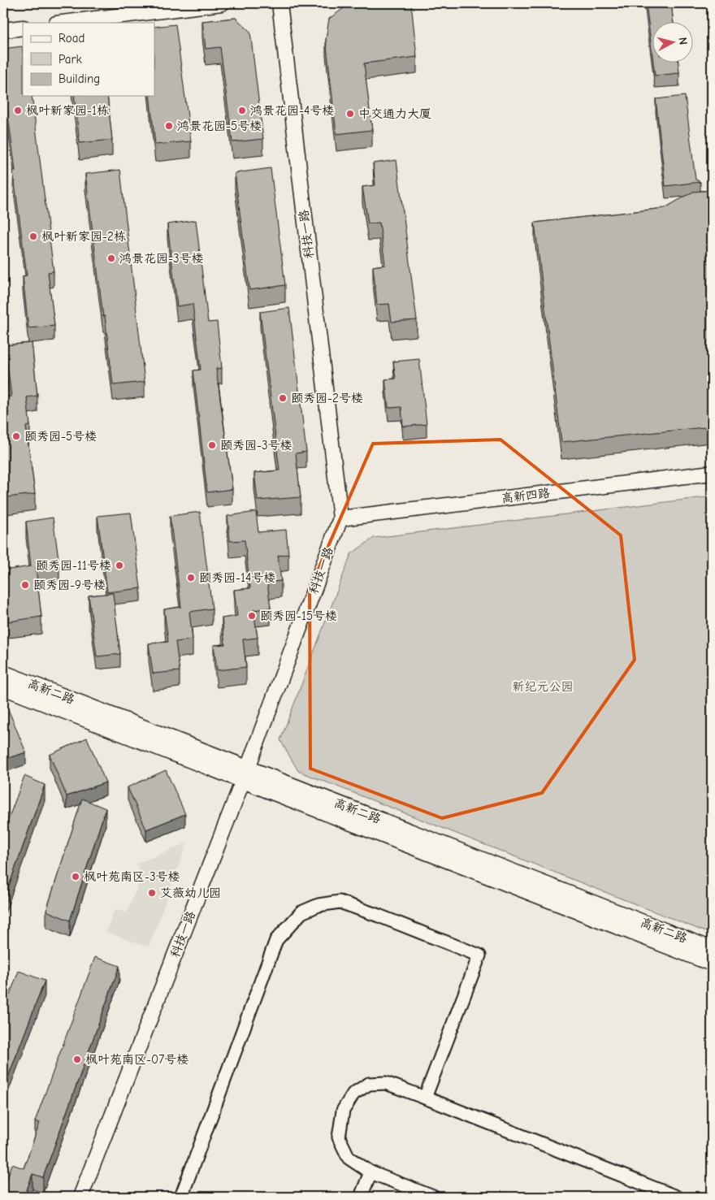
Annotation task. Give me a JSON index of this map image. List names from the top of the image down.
{
  "streets": {
    "street": ["科技一路", "高新四路", "高新二路"]
  },
  "crossings": [
    ["科技一路", "高新四路"],
    ["科技一路", "高新二路"]
  ],
  "parks": ["新纪元公园"],
  "places": [
    "枫叶新家园-1栋",
    "鸿景花园-4号楼",
    "中交通力大厦",
    "鸿景花园-5号楼",
    "枫叶新家园-2栋",
    "鸿景花园-3号楼",
    "颐秀园-2号楼",
    "颐秀园-5号楼",
    "颐秀园-3号楼",
    "颐秀园-11号楼",
    "颐秀园-14号楼",
    "颐秀园-9号楼",
    "颐秀园-15号楼",
    "枫叶苑南区-3号楼",
    "艾薇幼儿园",
    "枫叶苑南区-07号楼"
  ],
  "legend": ["Road", "Park", "Building"],
  "north": "right"
}
